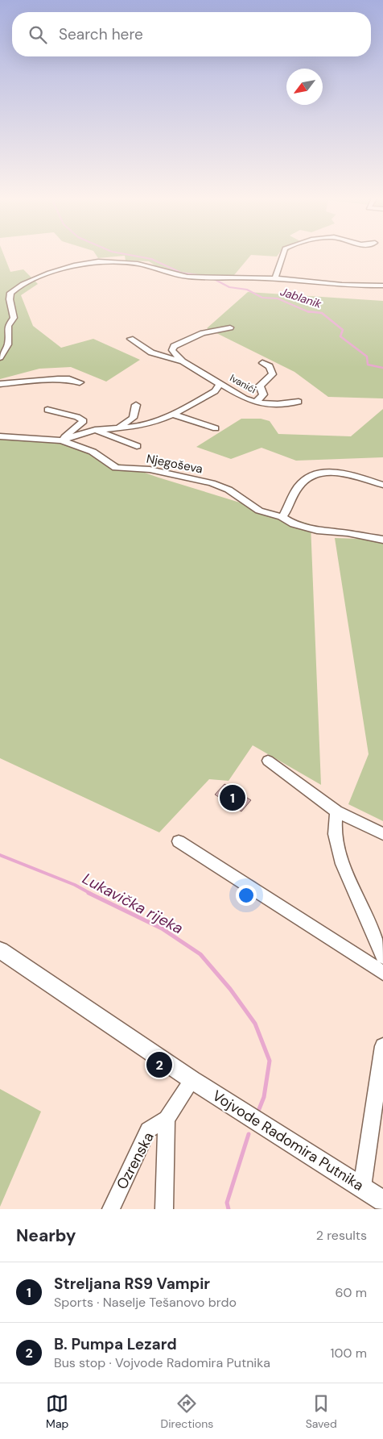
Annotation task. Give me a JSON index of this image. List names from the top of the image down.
{
  "streets": {
    "main road": ["Vojvode Radomira Putnika"],
    "street": ["Ivanići", "Njegoševa", "Ozrenska"]
  },
  "crossings": [
    ["Ivanići", "Njegoševa"]
  ],
  "water": ["Jablanik", "Lukavička rijeka"],
  "north": "bottom left",
  "page": {
    "search": "Search here",
    "pins": ["1", "2"],
    "heading": ["Nearby", "2 results"],
    "list": [
      {
        "mark": "1",
        "name": "Streljana RS9 Vampir",
        "note": "Sports · Naselje Tešanovo brdo",
        "value": "60 m"
      },
      {
        "mark": "2",
        "name": "B. Pumpa Lezard",
        "note": "Bus stop · Vojvode Radomira Putnika",
        "value": "100 m"
      }
    ],
    "nav": ["Map", "Directions", "Saved"]
  }
}
